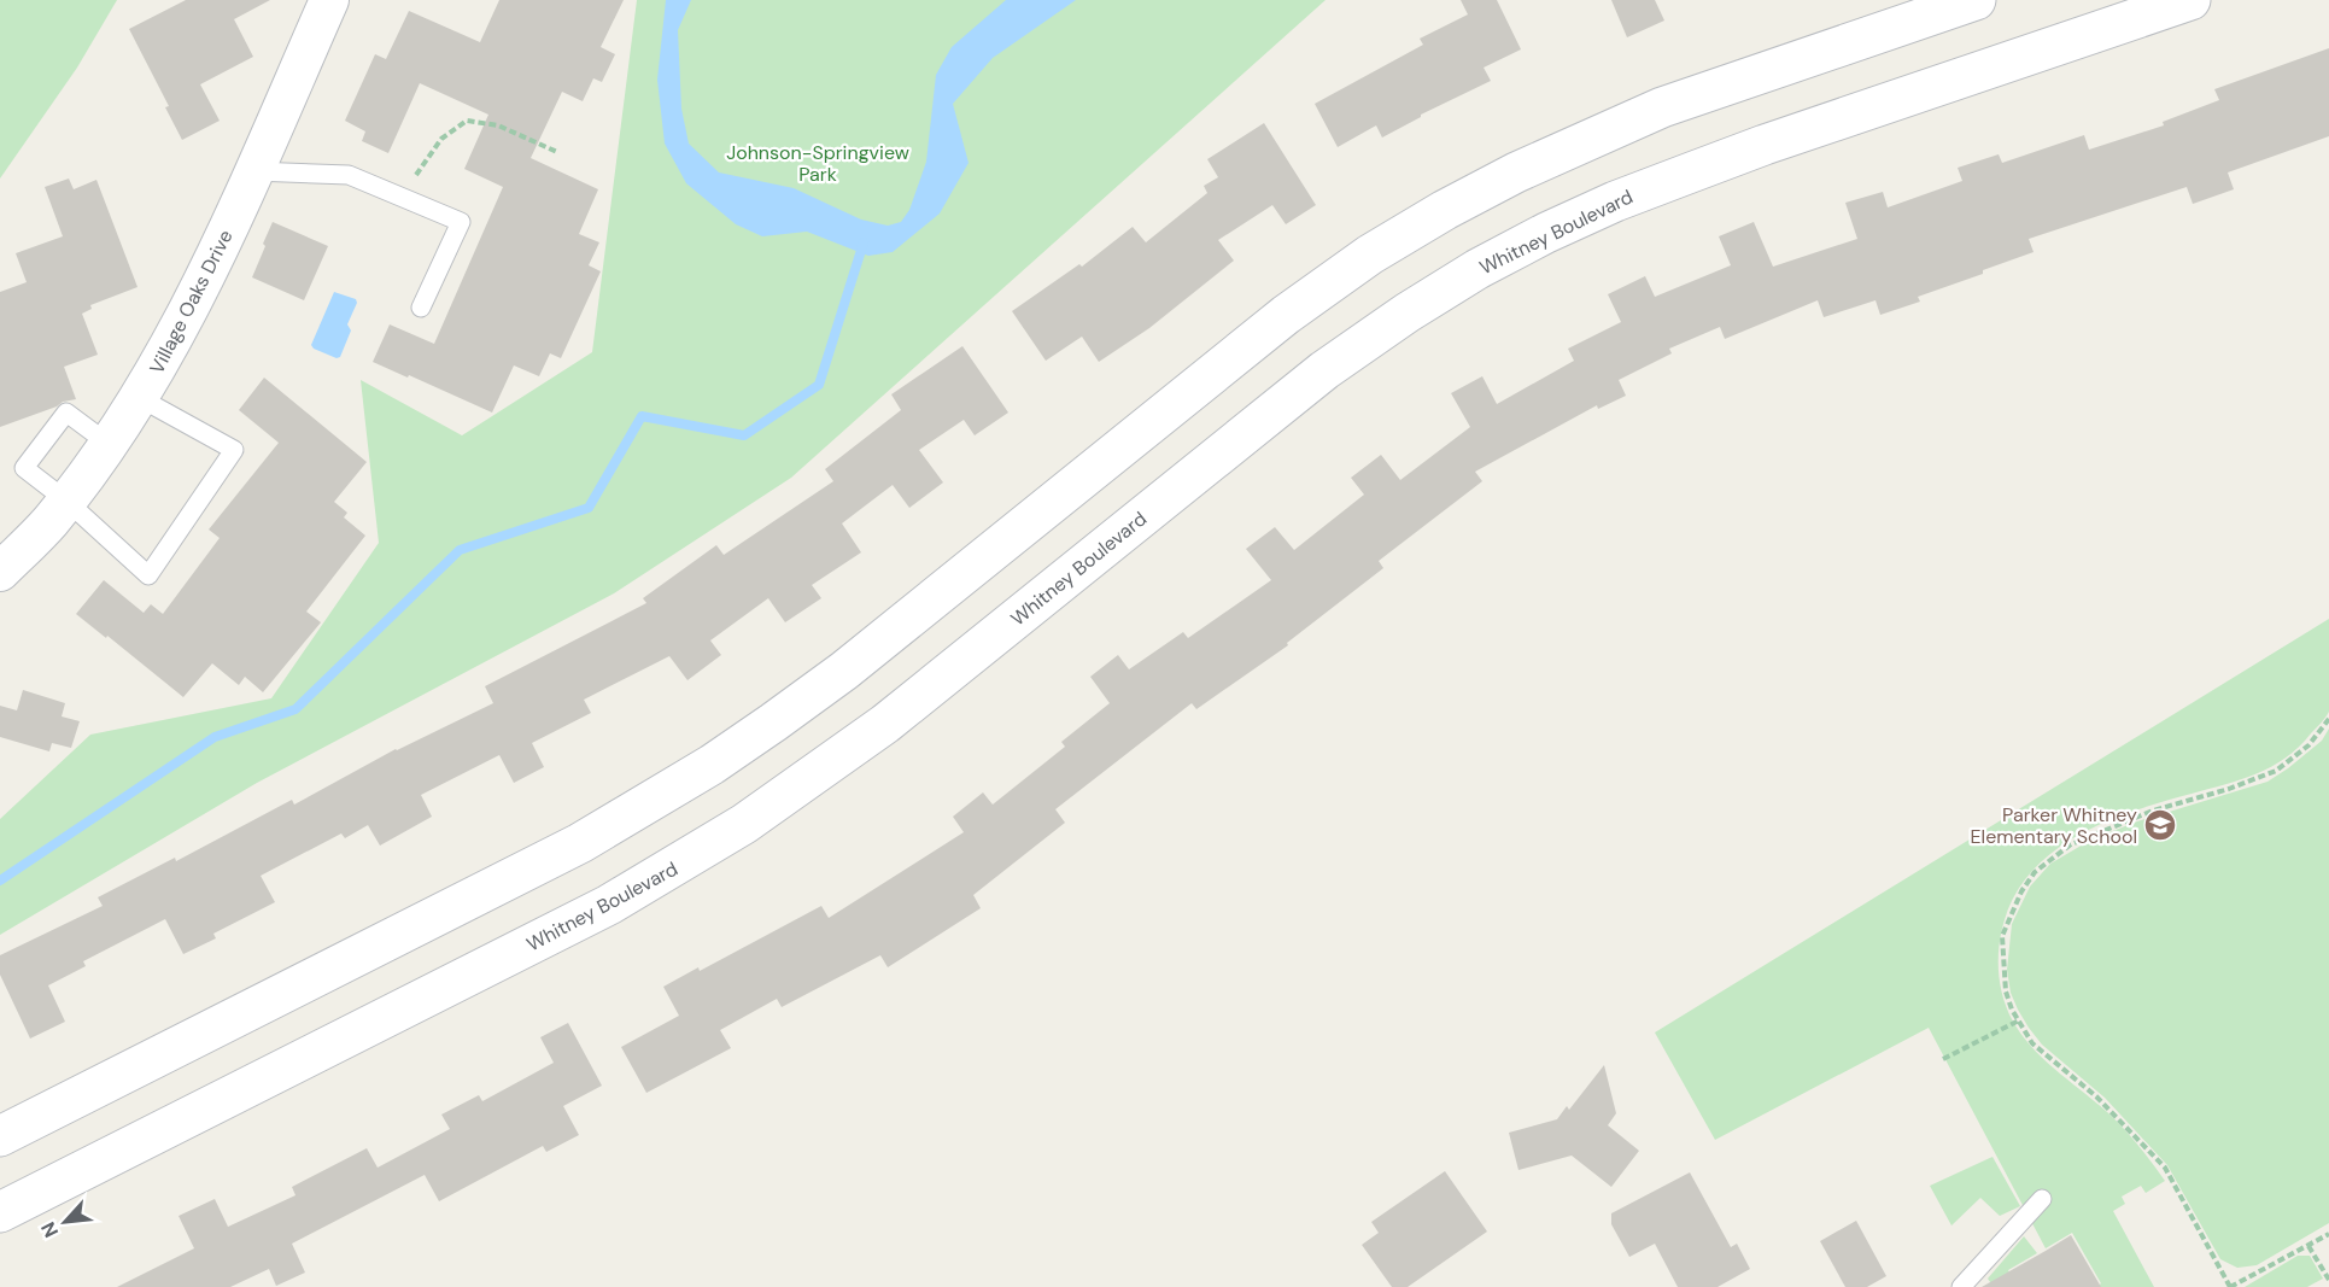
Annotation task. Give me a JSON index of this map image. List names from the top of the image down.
{
  "streets": {
    "street": ["Whitney Boulevard", "Village Oaks Drive"]
  },
  "parks": ["Johnson-Springview Park"],
  "places": {
    "school or university": ["Parker Whitney Elementary School"]
  },
  "north": "bottom left"
}
